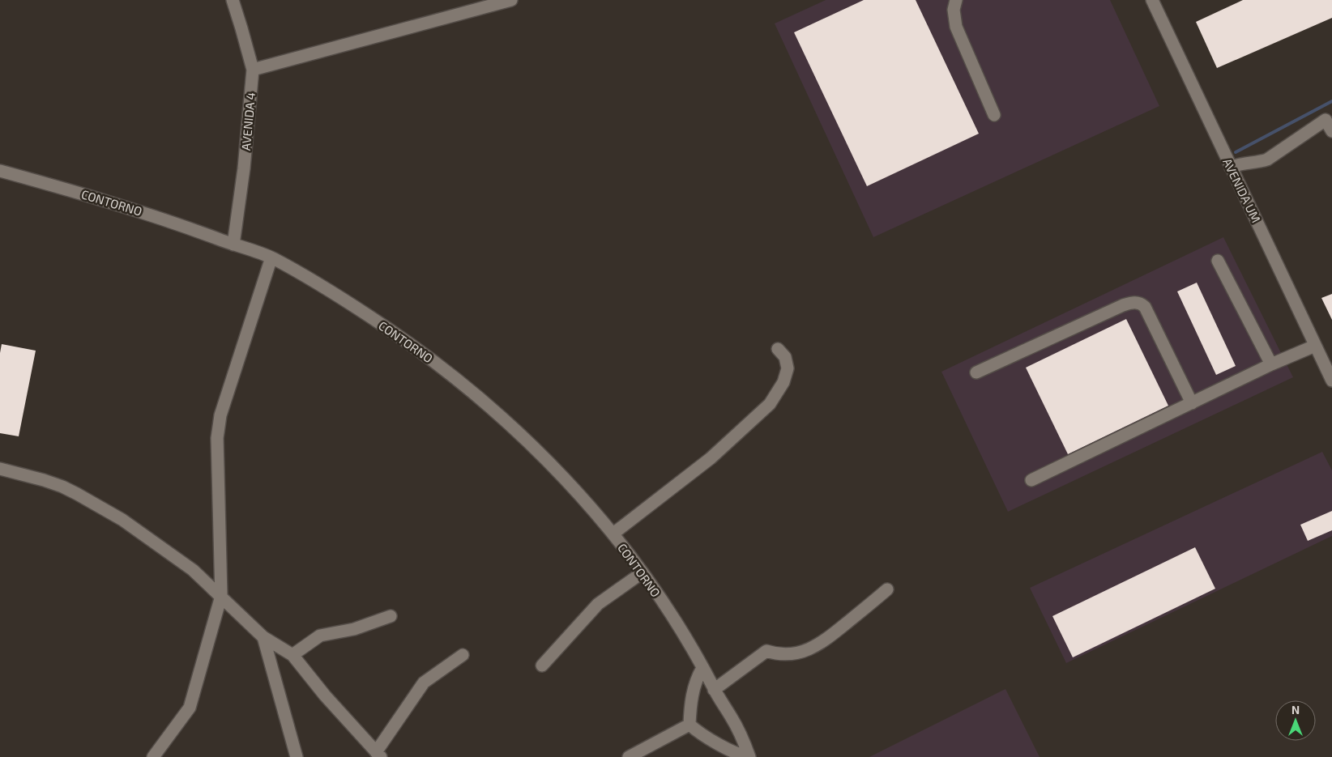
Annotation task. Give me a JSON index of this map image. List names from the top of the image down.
{
  "streets": {
    "street": ["AVENIDA 4", "AVENIDA UM", "CONTORNO"]
  },
  "crossings": [
    ["AVENIDA 4", "CONTORNO"]
  ],
  "north": "top"
}
